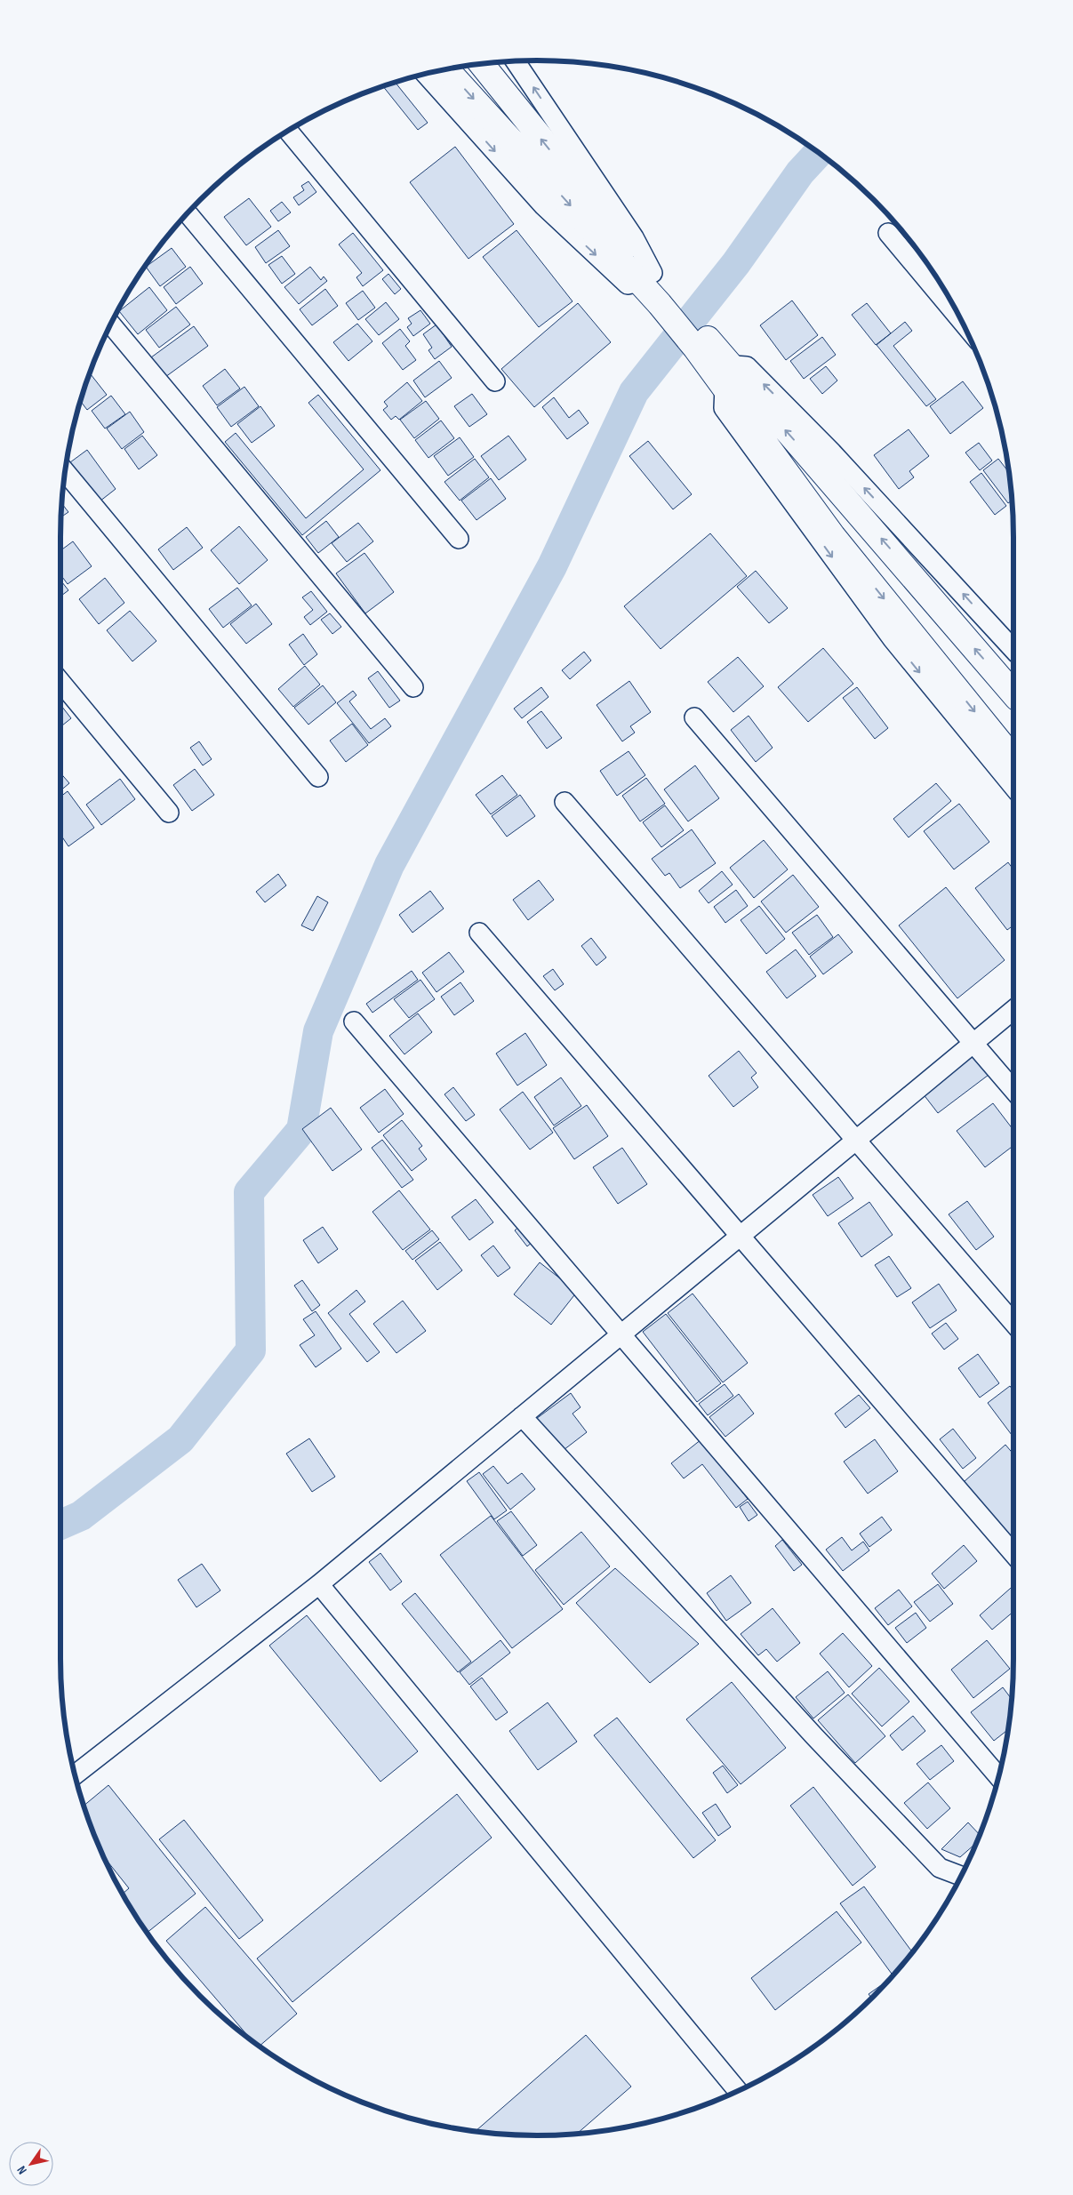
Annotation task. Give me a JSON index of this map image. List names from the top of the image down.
{
  "north": "bottom left"
}
